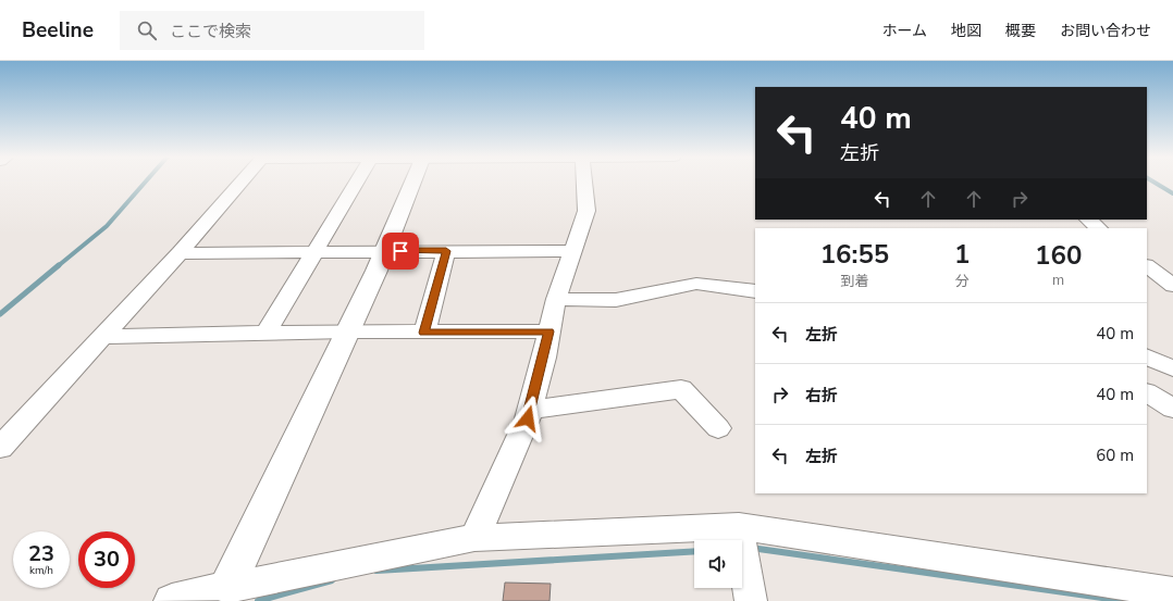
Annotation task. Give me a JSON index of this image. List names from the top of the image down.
{
  "page": {
    "header": "Beeline",
    "search": "ここで検索",
    "nav": [
      "ホーム",
      "地図",
      "概要",
      "お問い合わせ"
    ],
    "turn": ["40 m", "左折"],
    "eta": [
      "16:55",
      "到着",
      "1",
      "分",
      "160",
      "m"
    ],
    "list": [
      {
        "name": "左折",
        "value": "40 m"
      },
      {
        "name": "右折",
        "value": "40 m"
      },
      {
        "name": "左折",
        "value": "60 m"
      }
    ],
    "speed": "23 km/h",
    "limit": "30"
  }
}
